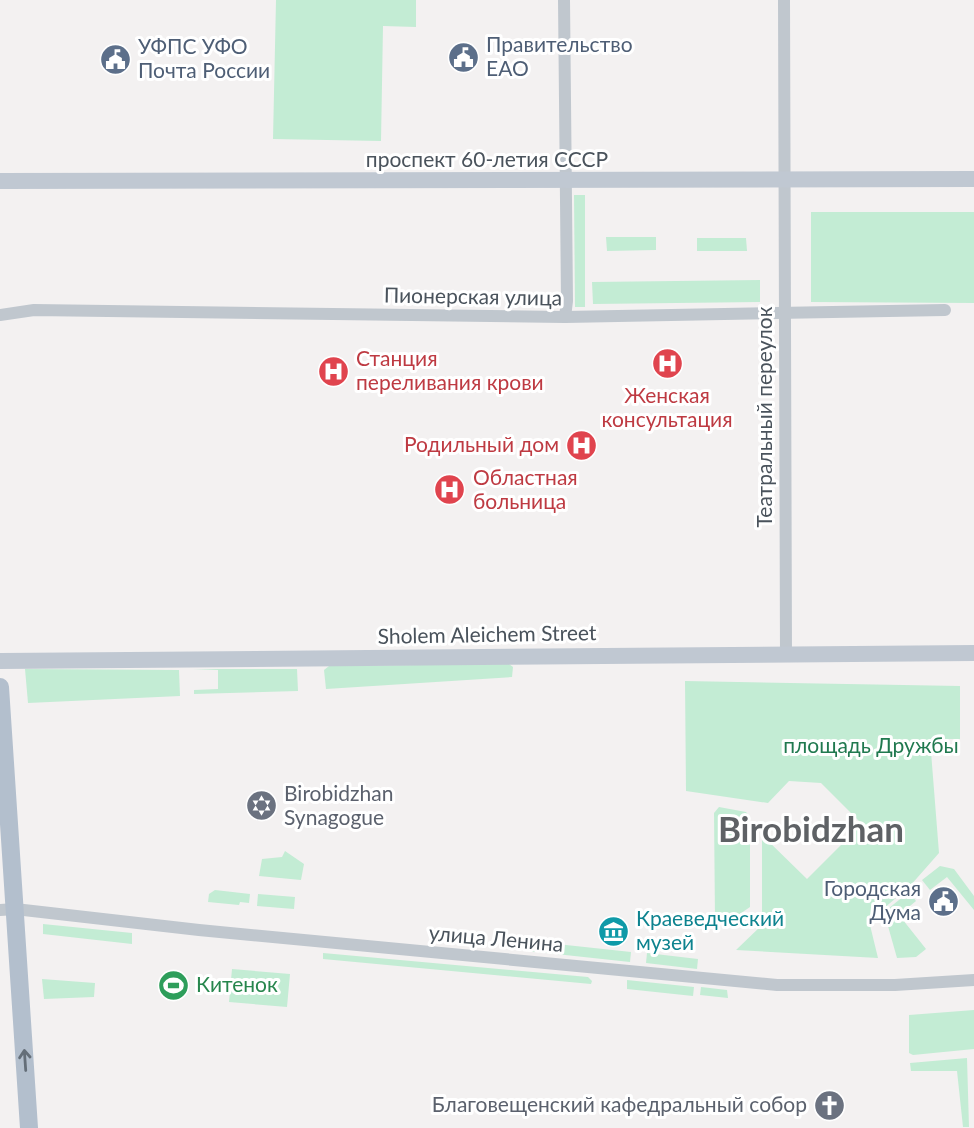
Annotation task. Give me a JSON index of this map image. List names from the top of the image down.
{
  "streets": {
    "main road": ["проспект 60-летия СССР", "Sholem Aleichem Street"],
    "street": ["Пионерская улица", "Театральный переулок", "улица Ленина"]
  },
  "crossings": [
    ["проспект 60-летия СССР", "Театральный переулок"],
    ["Пионерская улица", "Театральный переулок"],
    ["Театральный переулок", "Sholem Aleichem Street"]
  ],
  "districts": ["Birobidzhan"],
  "parks": ["площадь Дружбы"],
  "places": {
    "public building": ["Правительство ЕАО", "УФПС УФО Почта России", "Городская Дума"],
    "hospital": [
      "Женская консультация",
      "Станция переливания крови",
      "Родильный дом",
      "Областная больница"
    ],
    "synagogue": ["Birobidzhan Synagogue"],
    "museum": ["Краеведческий музей"],
    "sports": ["Китенок"],
    "church": ["Благовещенский кафедральный собор"]
  }
}
